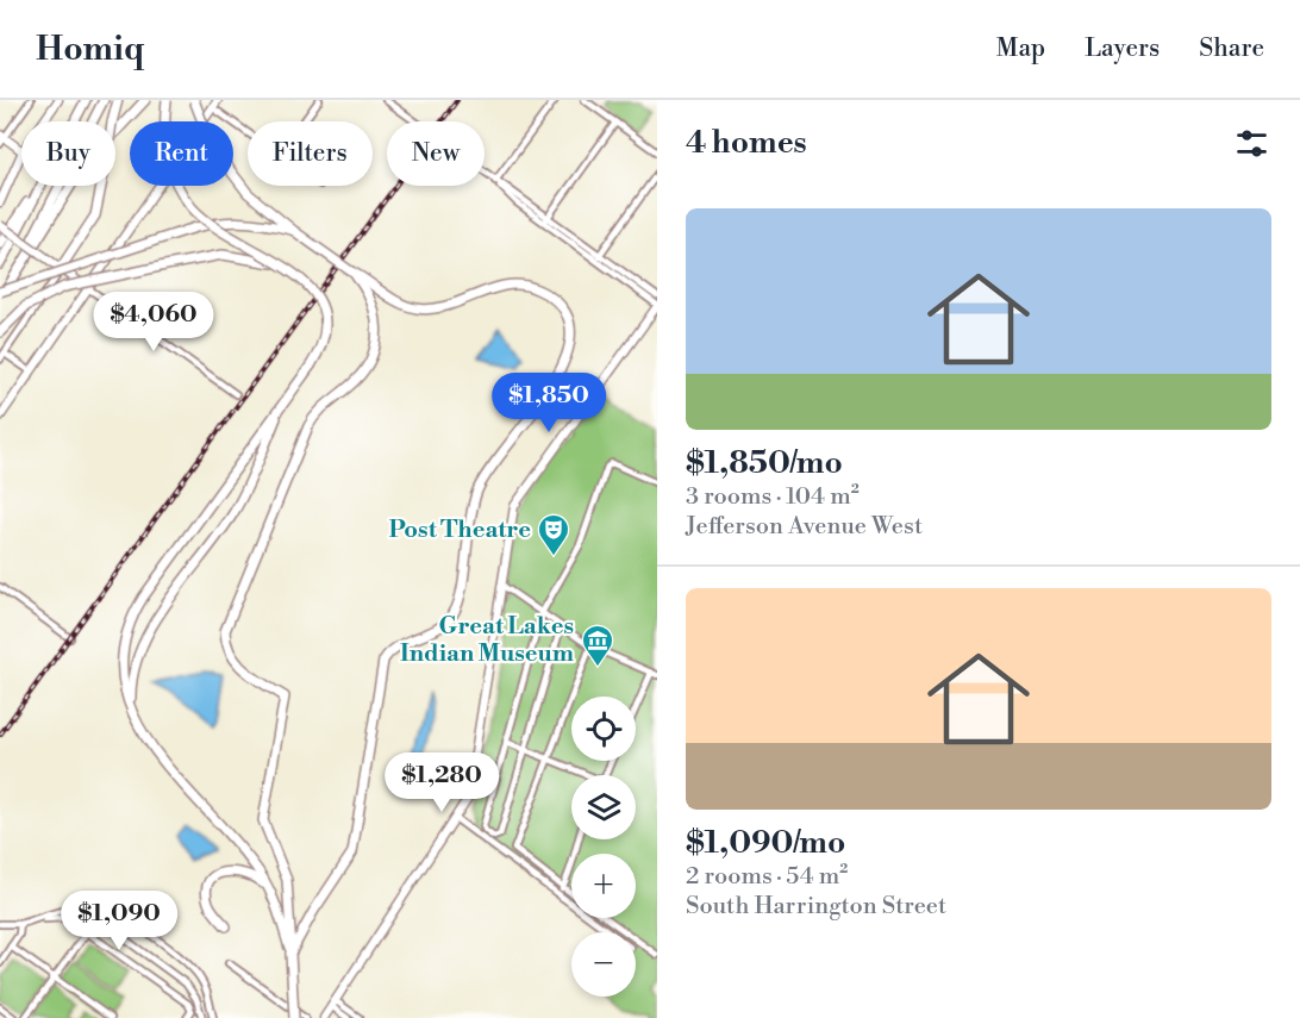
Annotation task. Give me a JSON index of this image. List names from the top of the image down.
{
  "places": {
    "theatre": ["Post Theatre"],
    "museum": ["Great Lakes Indian Museum"]
  },
  "page": {
    "header": "Homiq",
    "nav": ["Map", "Layers", "Share"],
    "heading": "4 homes",
    "chip": [
      "Buy",
      "Rent",
      "Filters",
      "New"
    ],
    "list": [
      {
        "name": "$1,850/mo",
        "note": "3 rooms · 104 m² · Jefferson Avenue West"
      },
      {
        "name": "$1,090/mo",
        "note": "2 rooms · 54 m² · South Harrington Street"
      }
    ],
    "price": [
      "$4,060",
      "$1,850",
      "$1,280",
      "$1,090"
    ],
    "map_buttons": ["+", "−"]
  }
}
